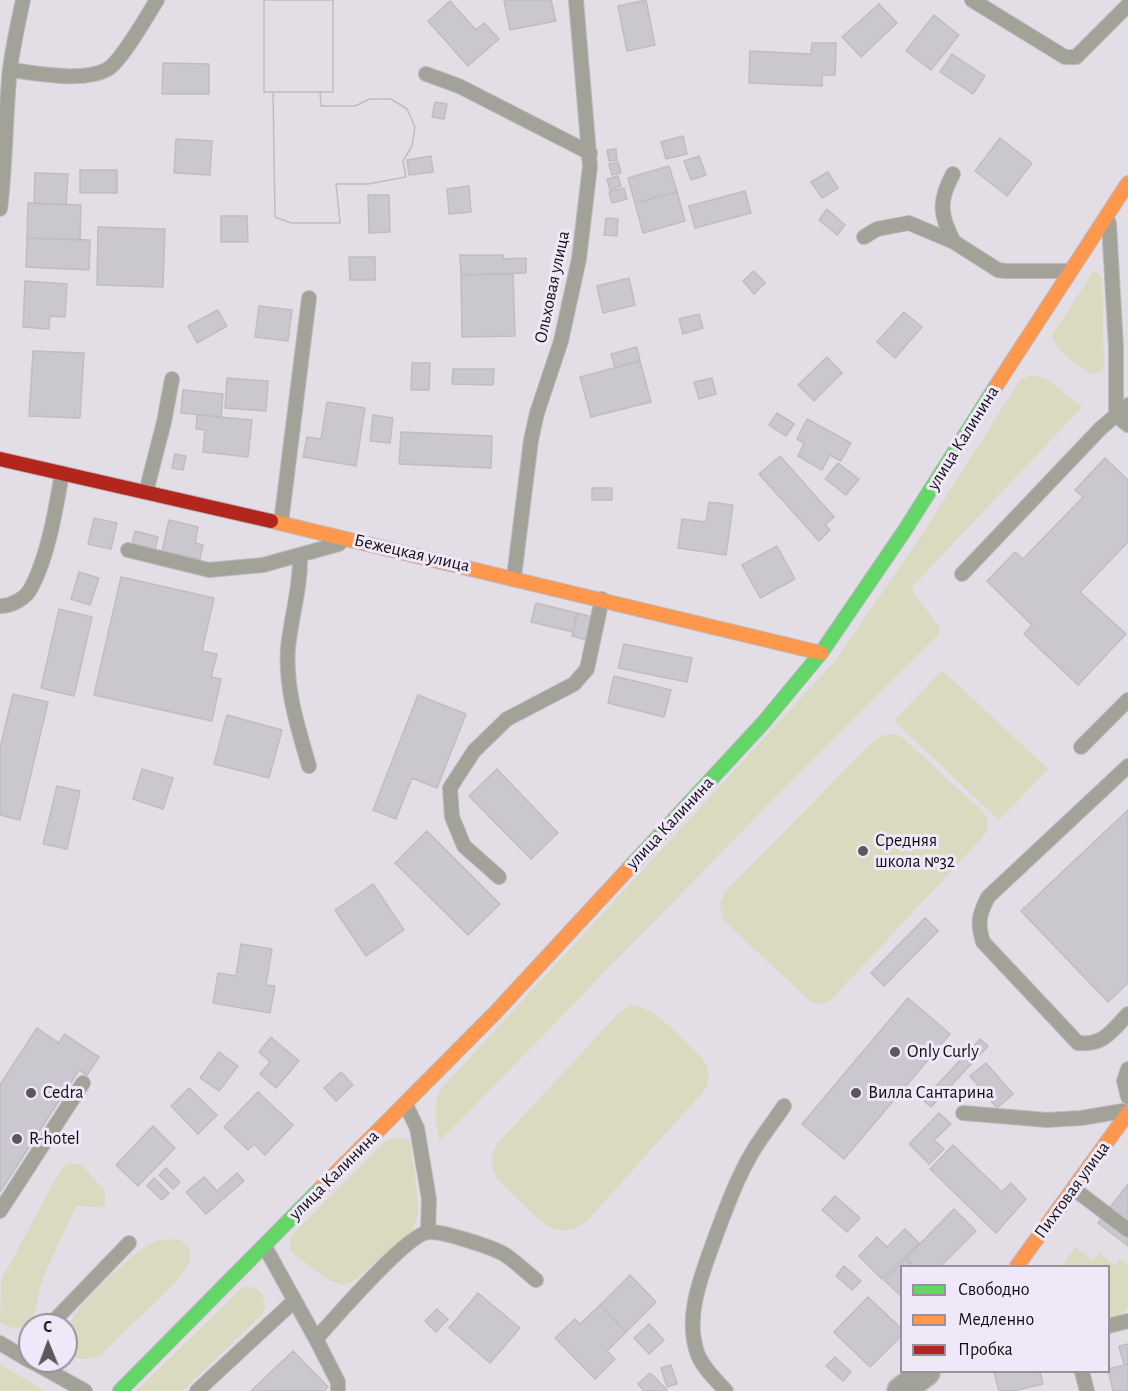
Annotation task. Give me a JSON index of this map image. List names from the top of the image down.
{
  "streets": {
    "main road": ["улица Калинина", "Бежецкая улица", "Пихтовая улица"],
    "lane": ["Ольховая улица"]
  },
  "crossings": [
    ["Ольховая улица", "Бежецкая улица"],
    ["улица Калинина", "Бежецкая улица"]
  ],
  "places": [
    "Средняя школа №32",
    "Only Curly",
    "Cedra",
    "Вилла Сантарина",
    "R-hotel"
  ],
  "legend": ["Свободно", "Медленно", "Пробка"],
  "north": "top"
}
